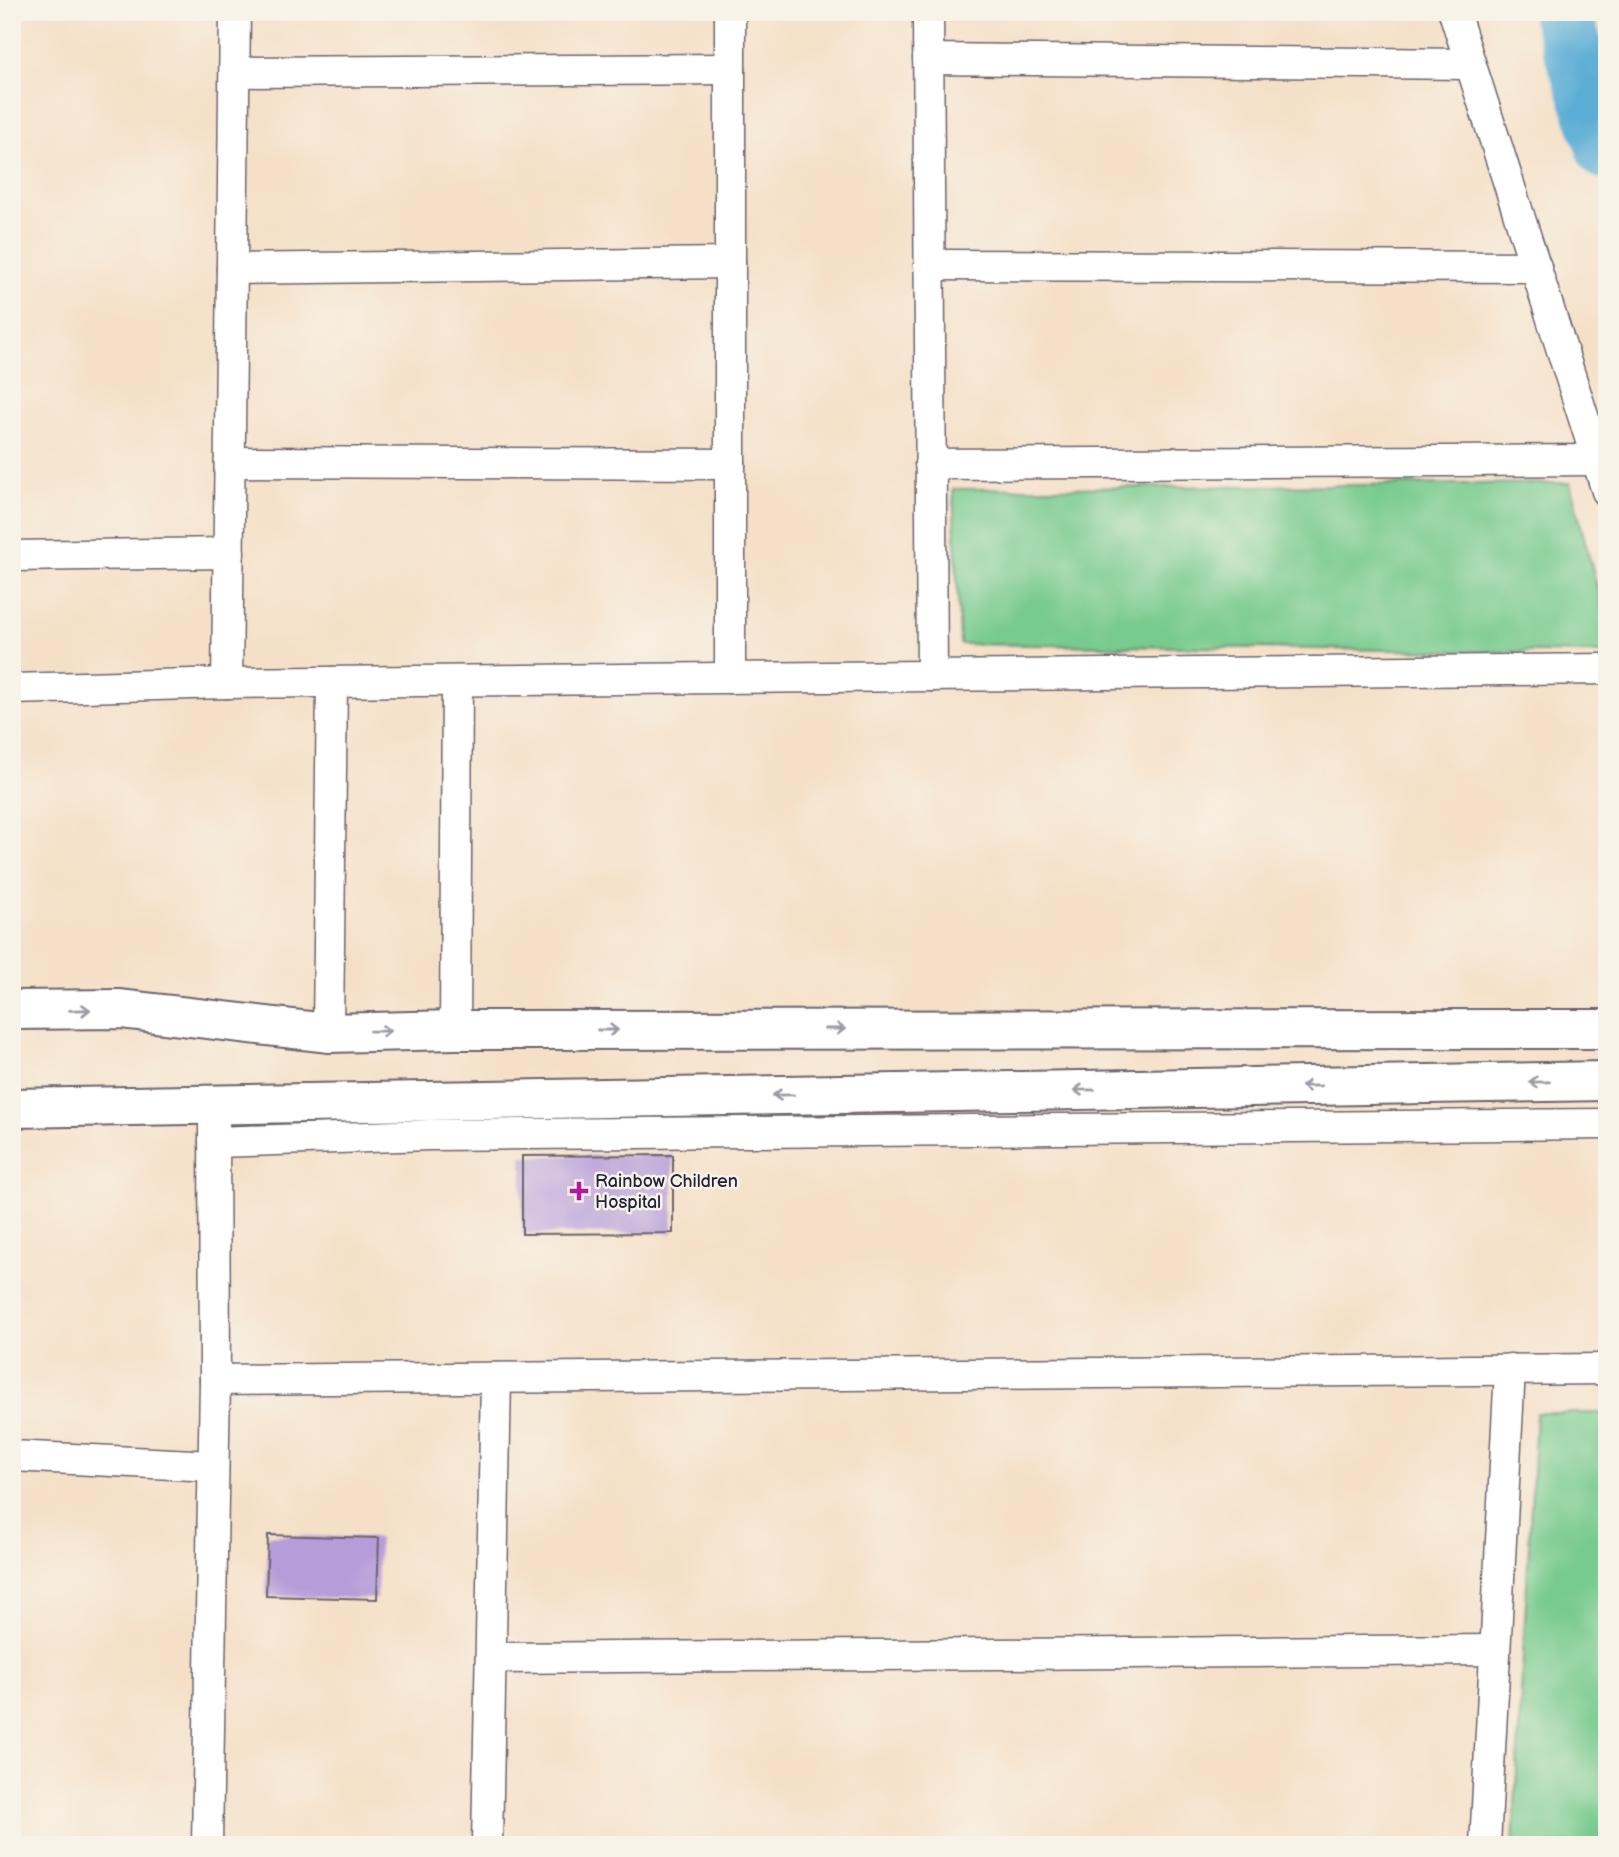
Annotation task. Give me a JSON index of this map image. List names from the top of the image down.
{
  "places": {
    "health": ["Rainbow Children Hospital"]
  }
}
